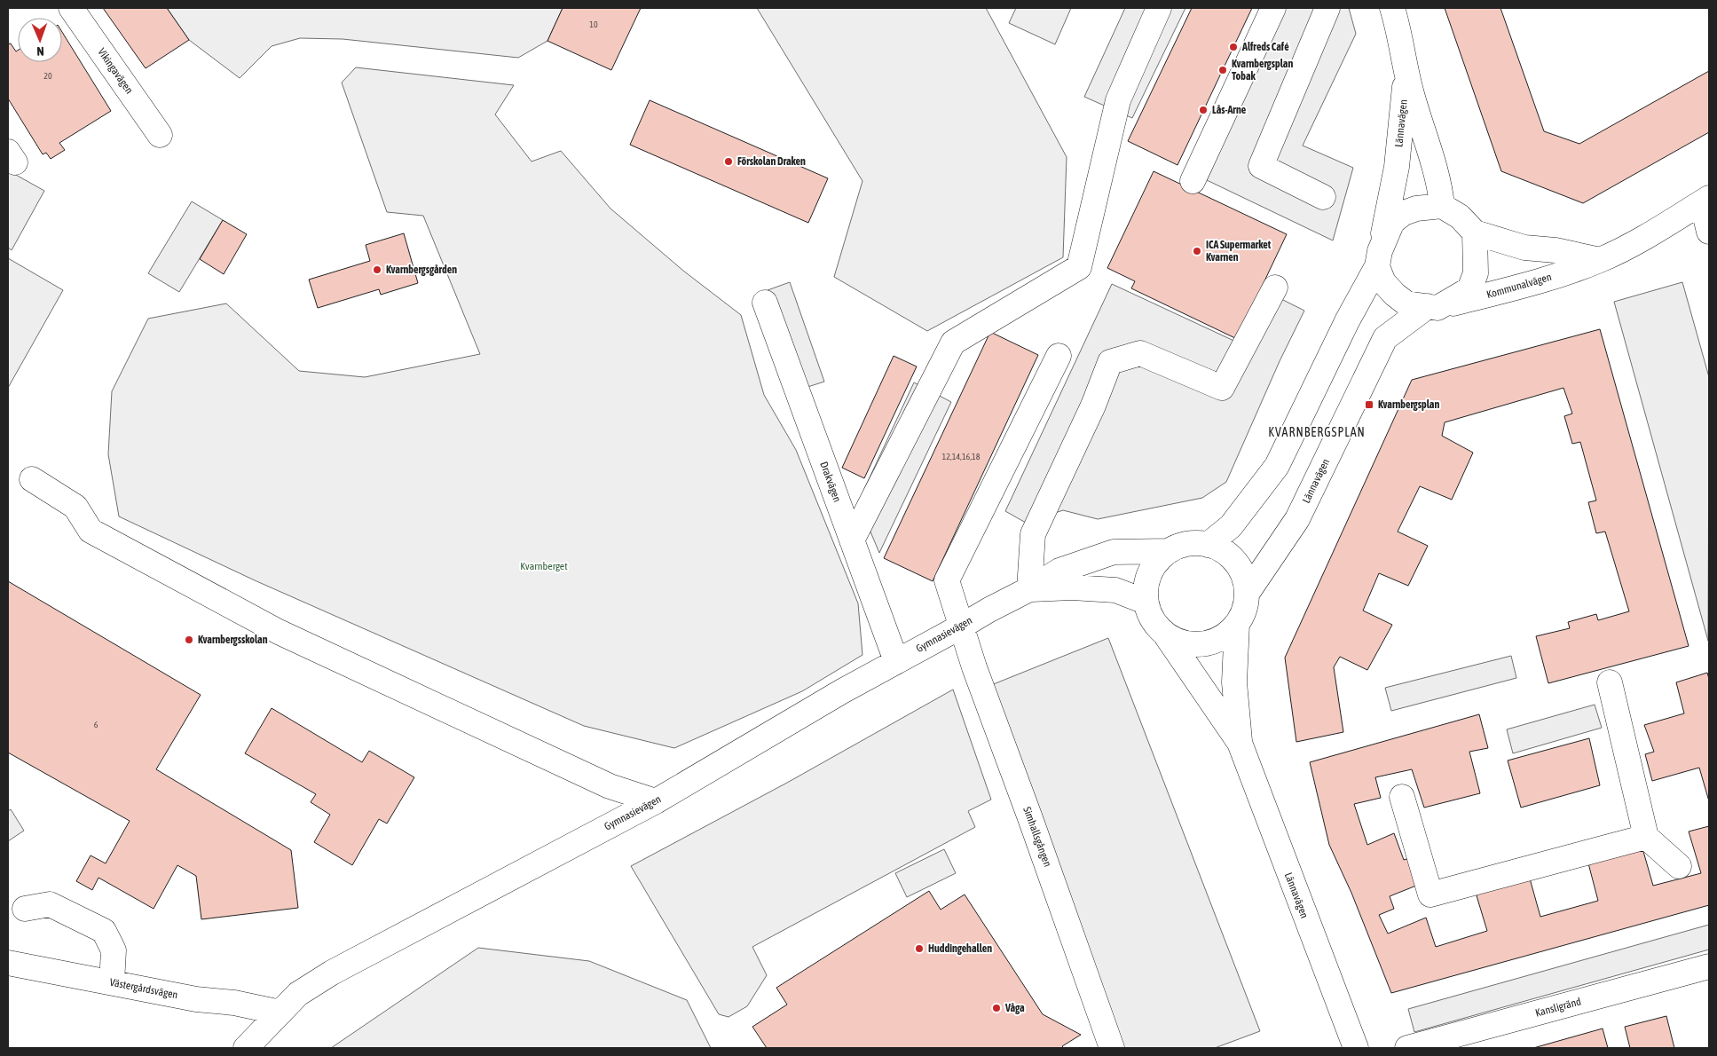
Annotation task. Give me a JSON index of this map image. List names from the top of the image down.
{
  "streets": {
    "street": [
      "Vikingavägen",
      "Lännavägen",
      "Kommunalvägen",
      "Drakvägen",
      "Gymnasievägen",
      "Simhallsgången",
      "Västergårdsvägen",
      "Kansligränd"
    ]
  },
  "crossings": [
    ["Lännavägen", "Kommunalvägen"],
    ["Lännavägen", "Gymnasievägen"],
    ["Drakvägen", "Gymnasievägen"],
    ["Gymnasievägen", "Simhallsgången"],
    ["Gymnasievägen", "Västergårdsvägen"]
  ],
  "districts": ["KVARNBERGSPLAN"],
  "parks": ["Kvarnberget"],
  "places": {
    "other": [
      "Alfreds Café",
      "Kvarnbergsplan Tobak",
      "Lås-Arne",
      "Förskolan Draken",
      "ICA Supermarket Kvarnen",
      "Kvarnbergsgården",
      "Kvarnbergsskolan",
      "Huddingehallen",
      "Våga"
    ],
    "transit": ["Kvarnbergsplan"]
  },
  "house_numbers": [
    "10",
    "20",
    "12,14,16,18",
    "6"
  ],
  "north": "bottom"
}
